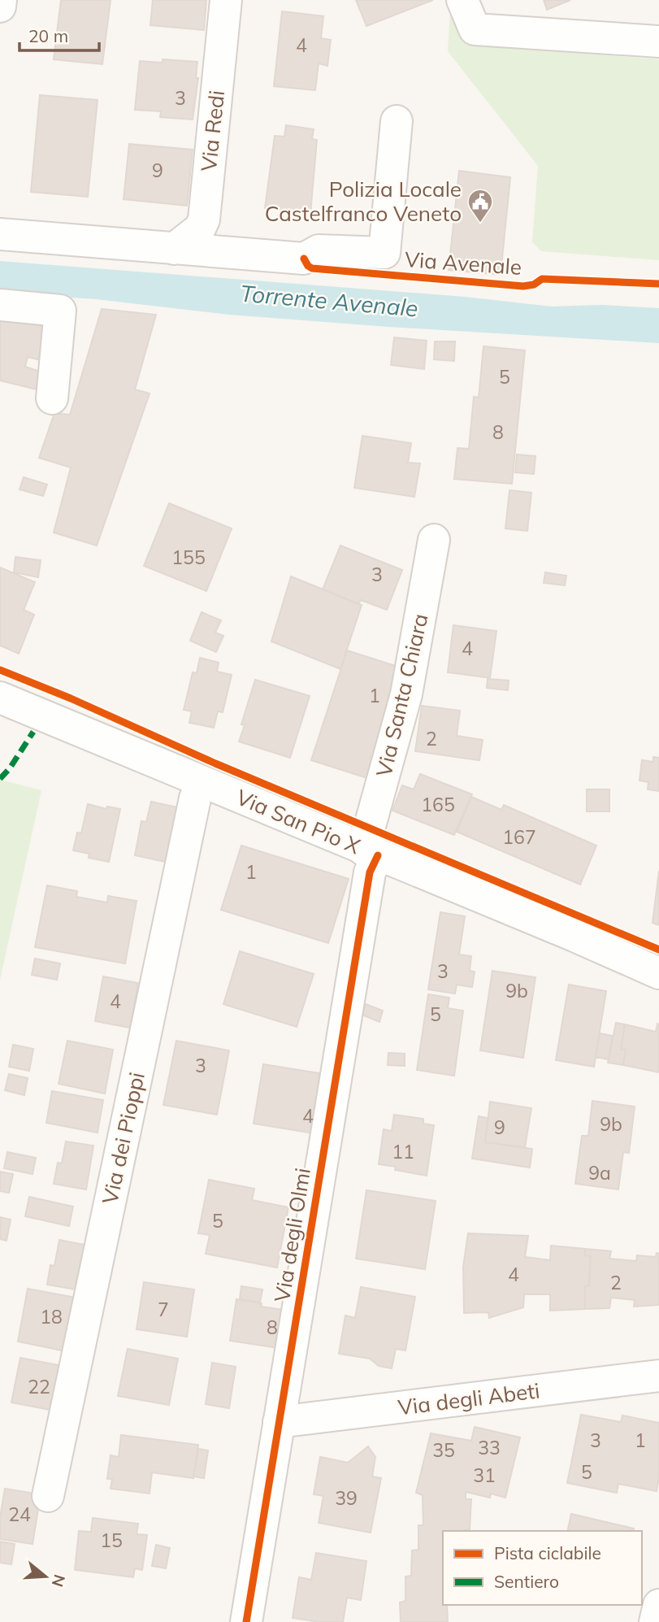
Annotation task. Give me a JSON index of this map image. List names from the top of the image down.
{
  "streets": {
    "street": [
      "Via Redi",
      "Via Santa Chiara",
      "Via San Pio X",
      "Via dei Pioppi",
      "Via degli Olmi",
      "Via degli Abeti"
    ],
    "cycle path": ["Via Avenale"]
  },
  "crossings": [
    ["Via Santa Chiara", "Via San Pio X"],
    ["Via Santa Chiara", "Via degli Olmi"],
    ["Via San Pio X", "Via dei Pioppi"],
    ["Via San Pio X", "Via degli Olmi"],
    ["Via degli Olmi", "Via degli Abeti"]
  ],
  "water": ["Torrente Avenale"],
  "places": {
    "public building": ["Polizia Locale Castelfranco Veneto"]
  },
  "house_numbers": [
    "4",
    "3",
    "9",
    "5",
    "8",
    "155",
    "3",
    "4",
    "1",
    "2",
    "165",
    "167",
    "1",
    "3",
    "9b",
    "4",
    "5",
    "3",
    "4",
    "9b",
    "9",
    "11",
    "9a",
    "5",
    "4",
    "2",
    "7",
    "18",
    "8",
    "22",
    "3",
    "1",
    "33",
    "35",
    "5",
    "31",
    "39",
    "24",
    "15"
  ],
  "legend": ["Pista ciclabile", "Sentiero"],
  "scale_bar": "20 m",
  "north": "right"
}
